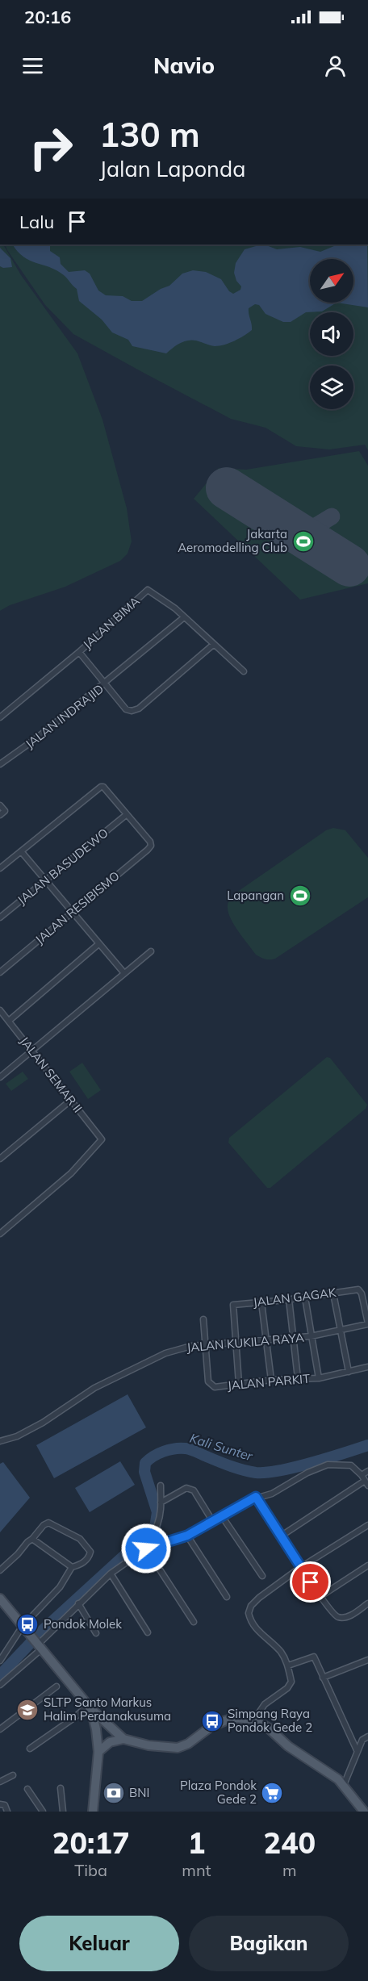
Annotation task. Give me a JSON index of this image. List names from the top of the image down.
{
  "streets": {
    "street": [
      "JALAN BIMA",
      "JALAN INDRAJID",
      "JALAN BASUDEWO",
      "JALAN RESIBISMO",
      "JALAN SEMAR II",
      "JALAN GAGAK",
      "JALAN KUKILA RAYA",
      "JALAN PARKIT"
    ]
  },
  "crossings": [
    ["JALAN BIMA", "JALAN INDRAJID"],
    ["JALAN BASUDEWO", "JALAN RESIBISMO"],
    ["JALAN GAGAK", "JALAN KUKILA RAYA"],
    ["JALAN KUKILA RAYA", "JALAN PARKIT"]
  ],
  "water": ["Kali Sunter"],
  "places": {
    "sports": ["Jakarta Aeromodelling Club", "Lapangan"],
    "bus stop": ["Pondok Molek", "Simpang Raya Pondok Gede 2"],
    "school or university": ["SLTP Santo Markus Halim Perdanakusuma"],
    "bank": ["BNI"],
    "supermarket": ["Plaza Pondok Gede 2"]
  },
  "north": "top right",
  "page": {
    "status": "20:16",
    "header": "Navio",
    "turn": ["130 m", "Jalan Laponda"],
    "then": "Lalu",
    "eta": [
      "20:17",
      "Tiba",
      "1",
      "mnt",
      "240",
      "m"
    ],
    "buttons": ["Keluar", "Bagikan"]
  }
}
